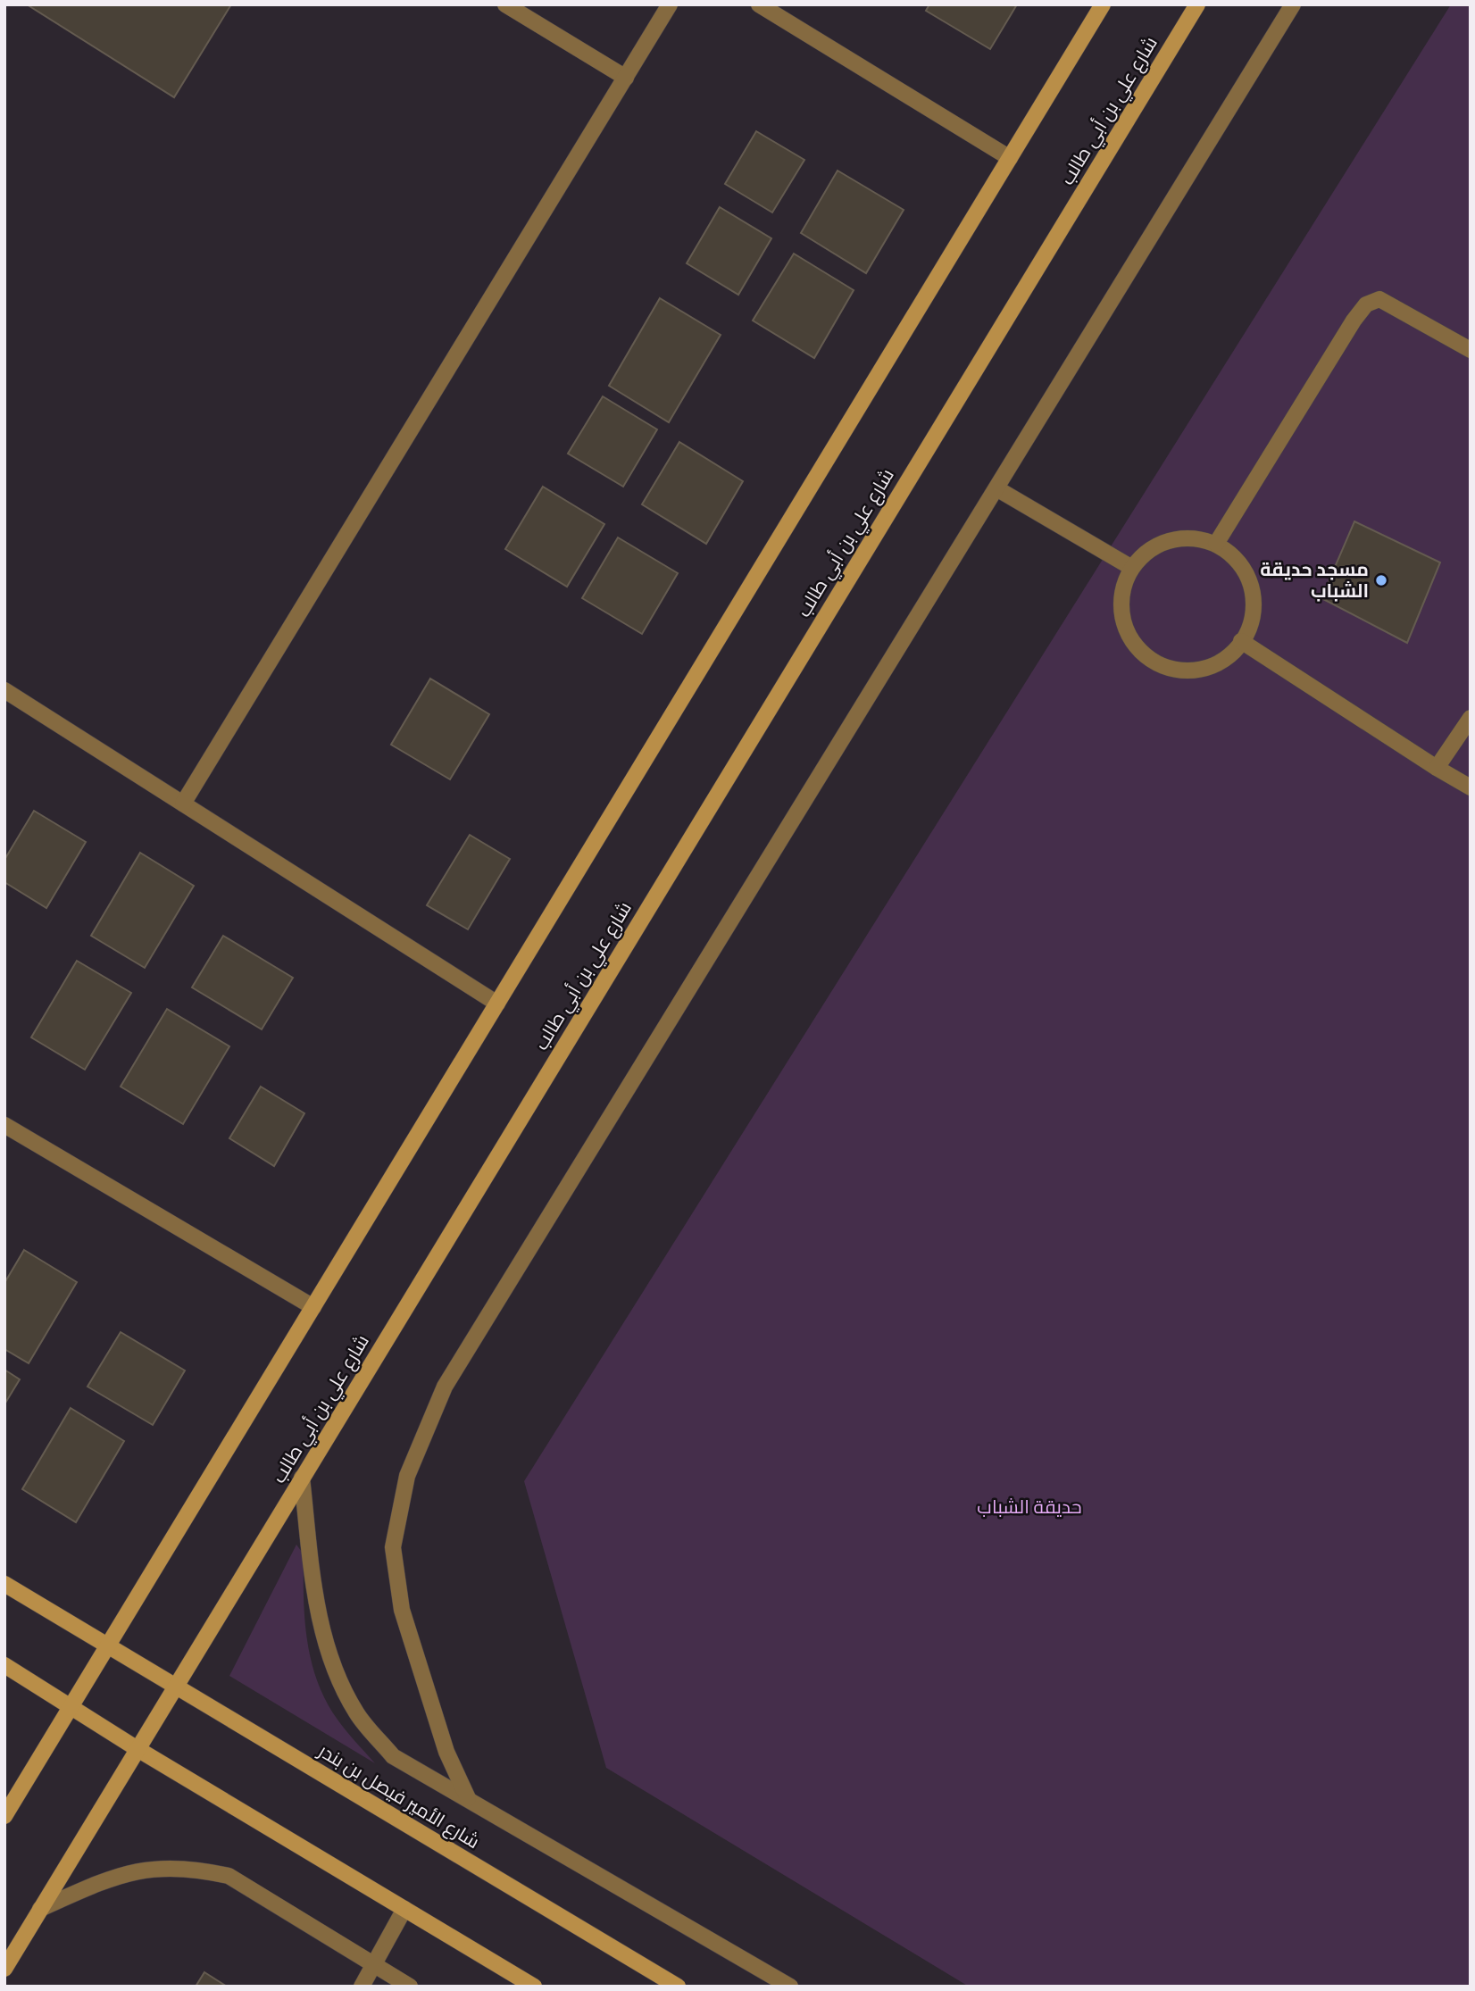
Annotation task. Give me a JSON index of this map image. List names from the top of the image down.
{
  "streets": {
    "street": ["شارع علي بن أبي طالب", "شارع الأمير فيصل بن بندر"]
  },
  "crossings": [
    ["شارع علي بن أبي طالب", "شارع الأمير فيصل بن بندر"]
  ],
  "parks": ["حديقة الشباب"],
  "places": ["مسجد حديقة الشباب"]
}
